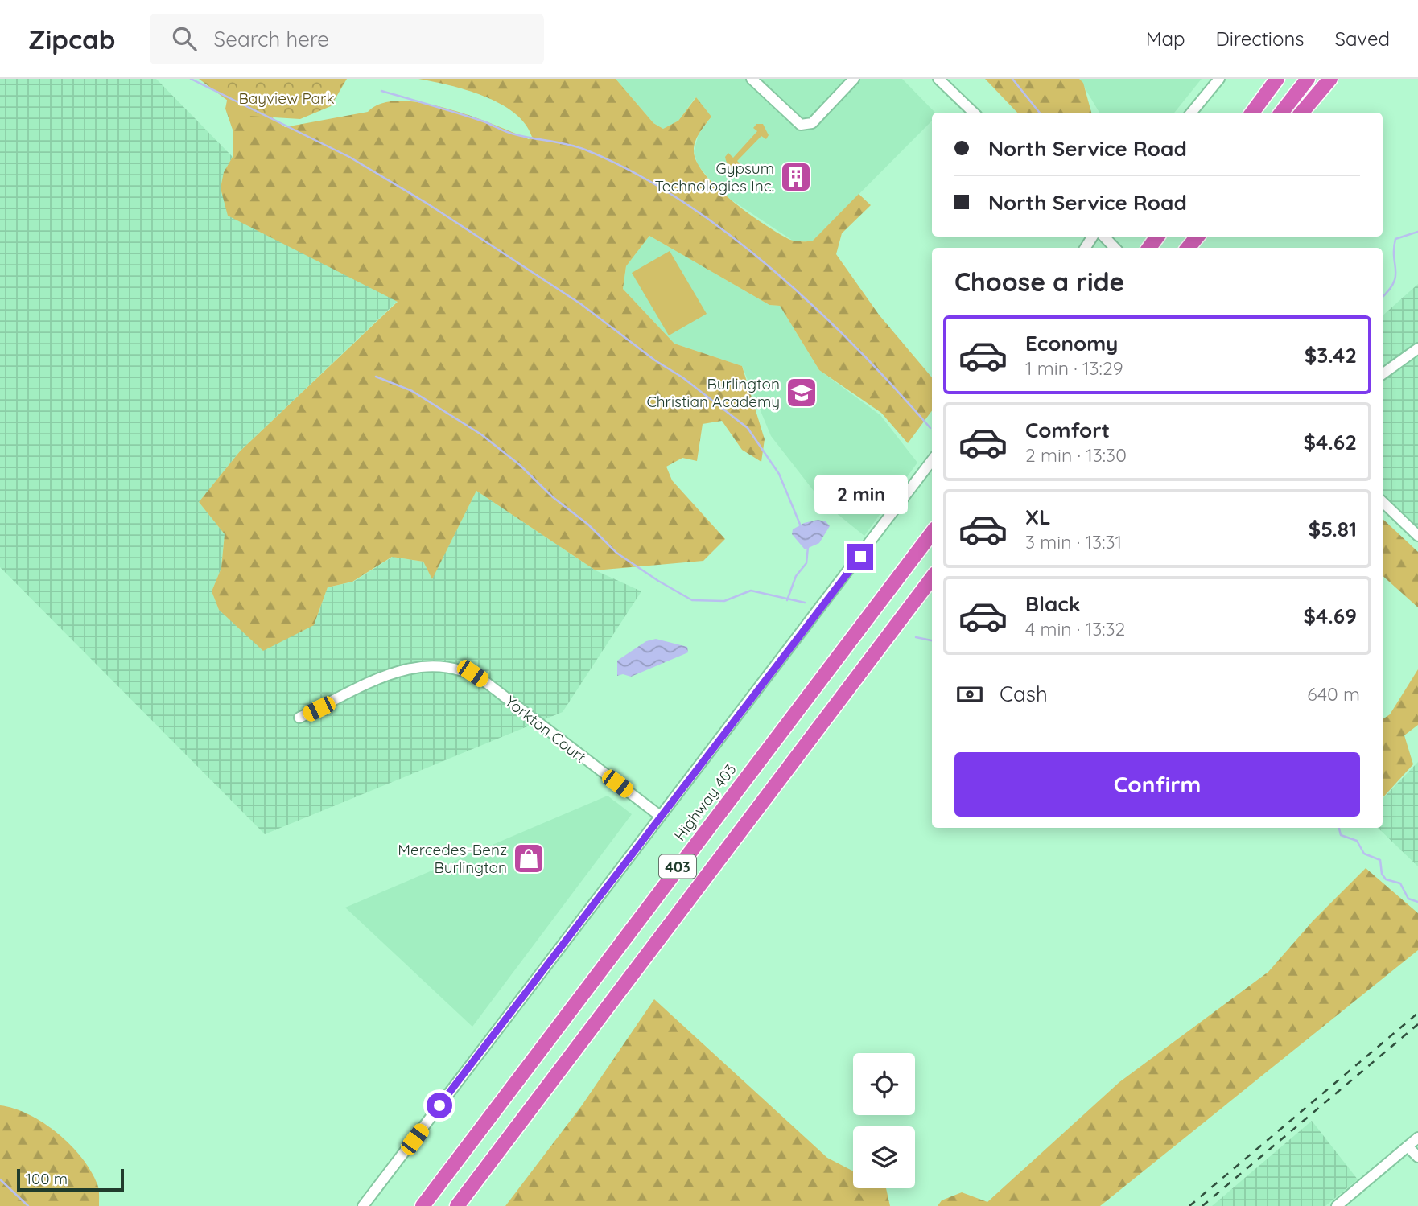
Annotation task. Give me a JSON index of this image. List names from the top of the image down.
{
  "streets": {
    "highway": ["Highway 403", "403"],
    "street": ["Yorkton Court"]
  },
  "parks": ["Bayview Park"],
  "places": {
    "building": ["Gypsum Technologies Inc."],
    "school or university": ["Burlington Christian Academy"],
    "shop": ["Mercedes-Benz Burlington"]
  },
  "scale_bar": "100 m",
  "page": {
    "header": "Zipcab",
    "search": "Search here",
    "nav": ["Map", "Directions", "Saved"],
    "banner": ["North Service Road", "North Service Road"],
    "heading": "Choose a ride",
    "list": [
      {
        "name": "Economy",
        "note": "1 min · 13:29",
        "value": "$3.42"
      },
      {
        "name": "Comfort",
        "note": "2 min · 13:30",
        "value": "$4.62"
      },
      {
        "name": "XL",
        "note": "3 min · 13:31",
        "value": "$5.81"
      },
      {
        "name": "Black",
        "note": "4 min · 13:32",
        "value": "$4.69"
      }
    ],
    "bubble": "2 min",
    "pay": ["Cash", "640 m"],
    "buttons": "Confirm",
    "scale": "100 m"
  }
}
